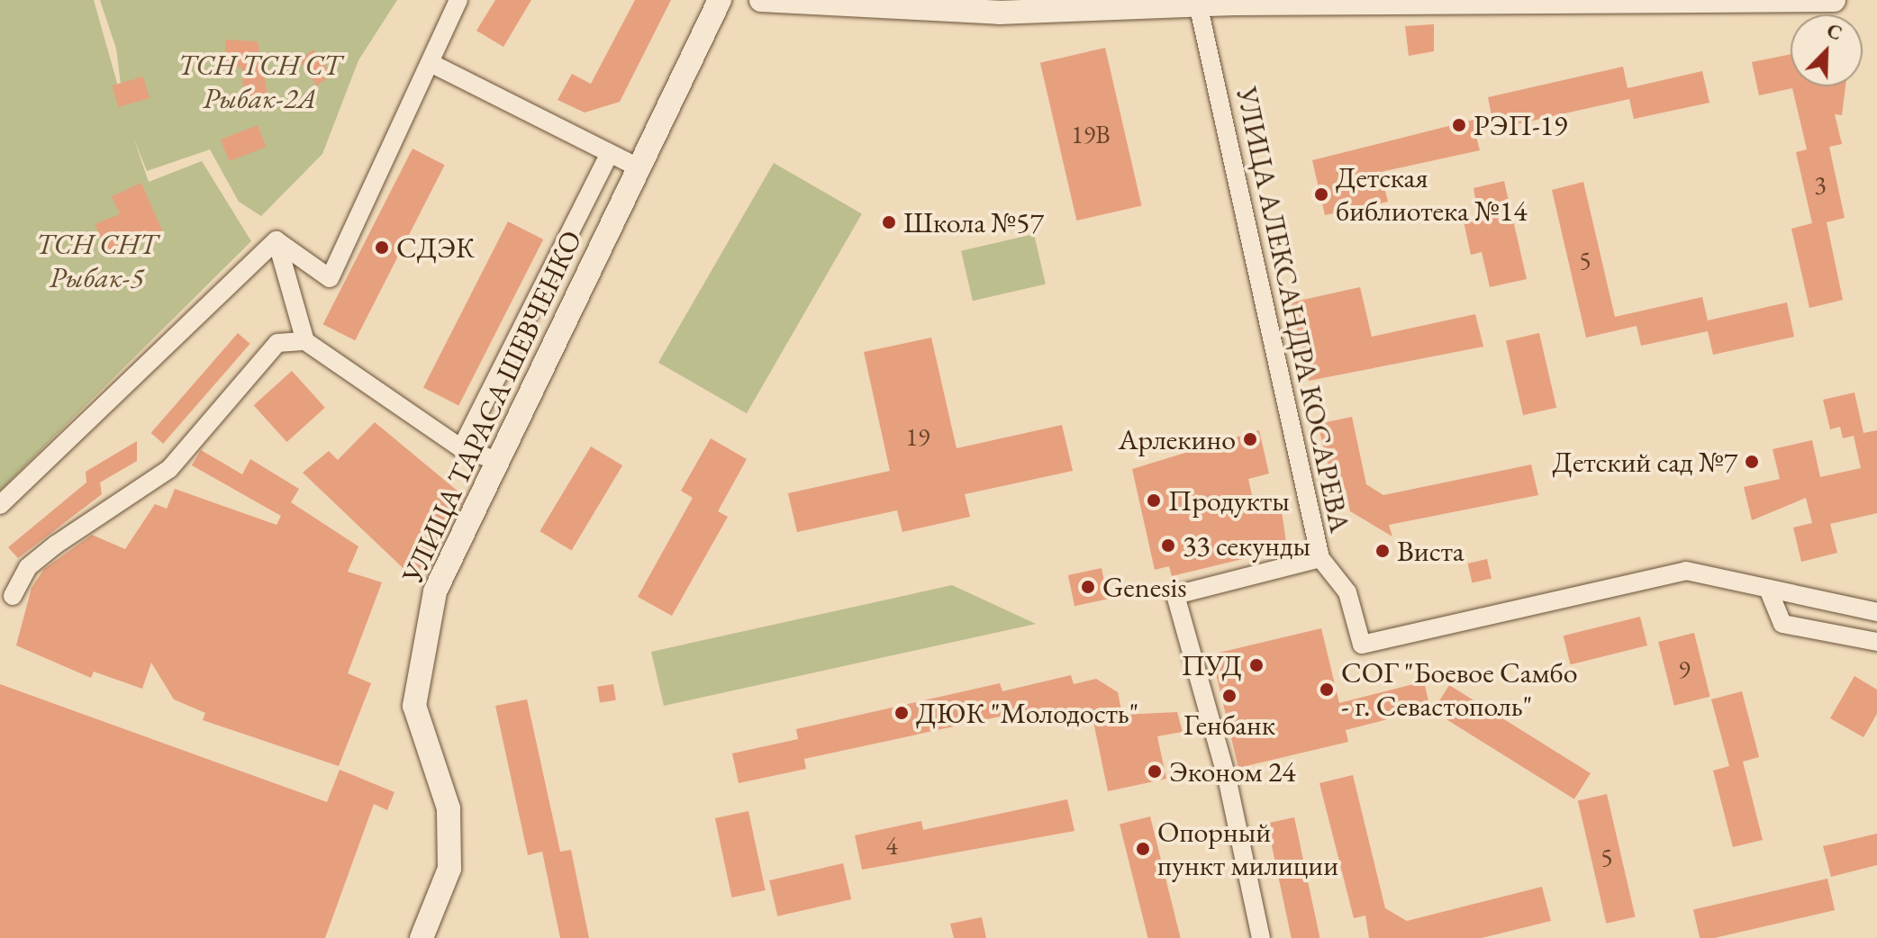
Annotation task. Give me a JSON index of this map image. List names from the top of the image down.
{
  "streets": {
    "street": ["УЛИЦА АЛЕКСАНДРА КОСАРЕВА", "УЛИЦА ТАРАСА ШЕВЧЕНКО"]
  },
  "parks": ["ТСН ТСН СТ Рыбак-2А", "ТСН СНТ Рыбак-5"],
  "places": [
    "РЭП-19",
    "Детская библиотека №14",
    "Школа №57",
    "СДЭК",
    "Арлекино",
    "Детский сад №7",
    "Продукты",
    "33 секунды",
    "Виста",
    "Genesis",
    "ПУД",
    "СОГ \"Боевое Самбо - г. Севастополь\"",
    "Генбанк",
    "ДЮК \"Молодость\"",
    "Эконом 24",
    "Опорный пункт милиции"
  ],
  "house_numbers": [
    "19В",
    "3",
    "5",
    "19",
    "9",
    "4",
    "5"
  ],
  "north": "top right"
}
